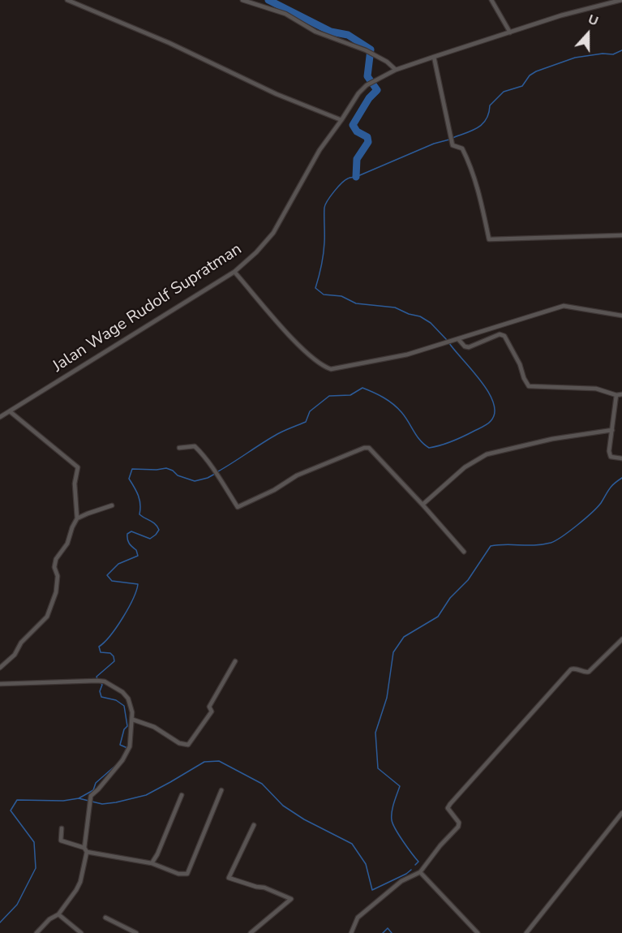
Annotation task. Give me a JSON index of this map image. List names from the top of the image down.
{
  "streets": {
    "street": ["Jalan Wage Rudolf Supratman"]
  },
  "north": "top"
}
